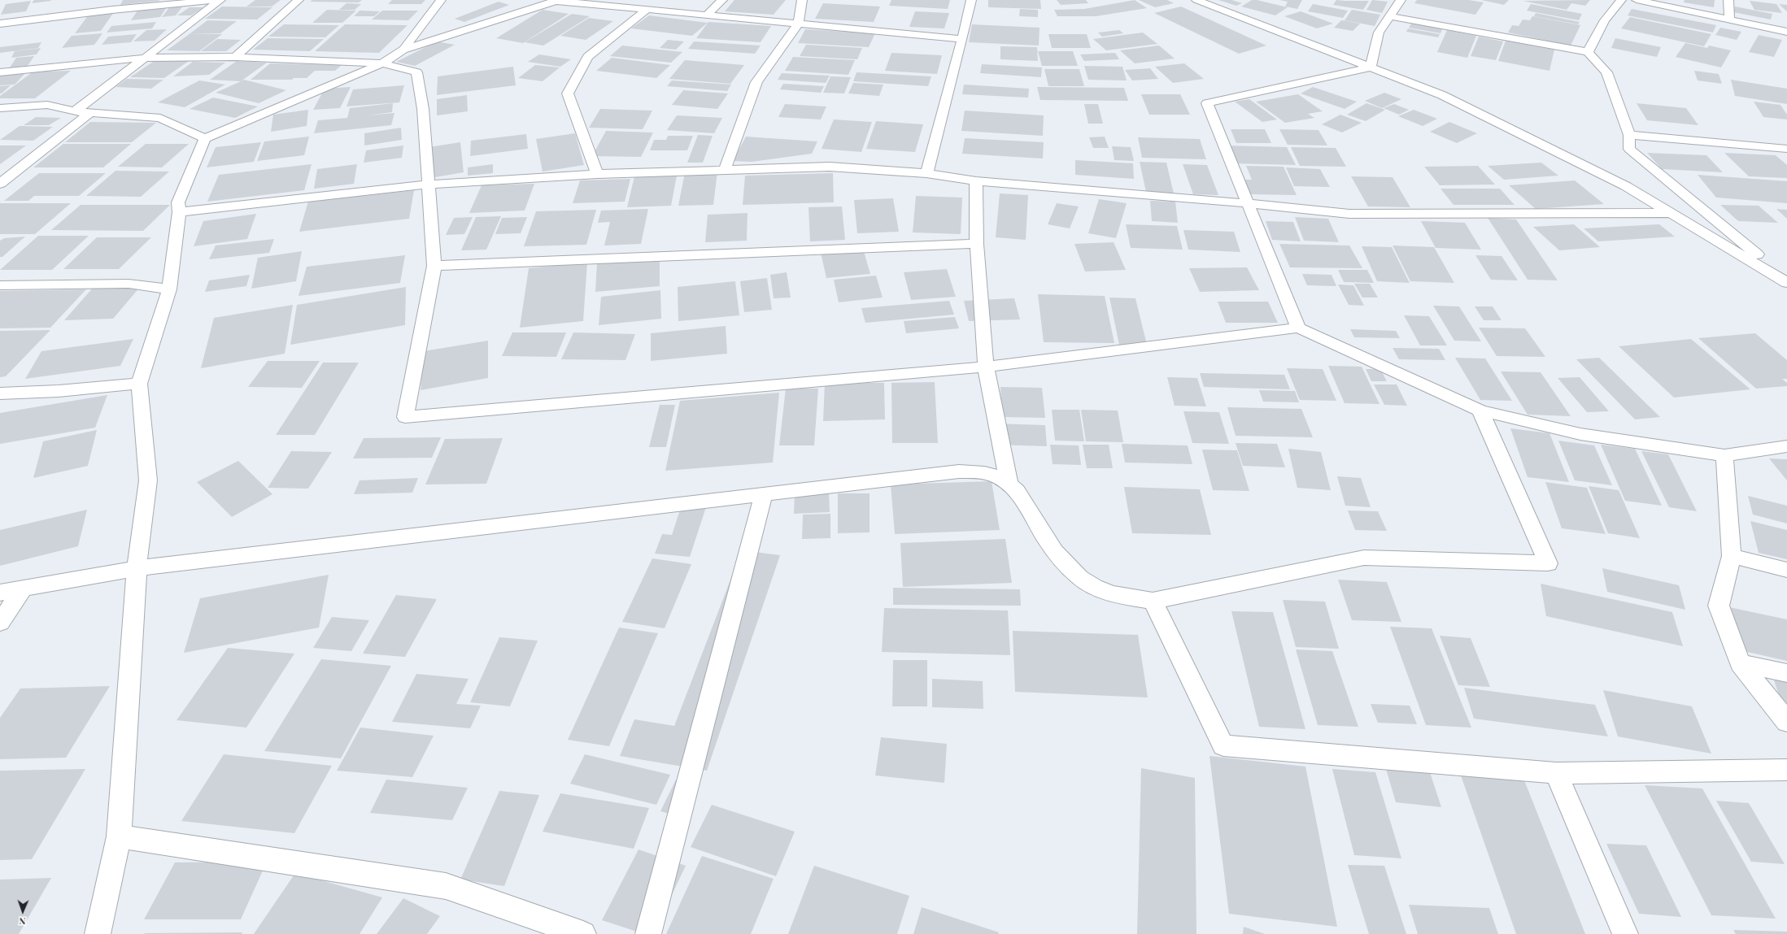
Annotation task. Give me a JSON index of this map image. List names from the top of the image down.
{
  "north": "bottom"
}
